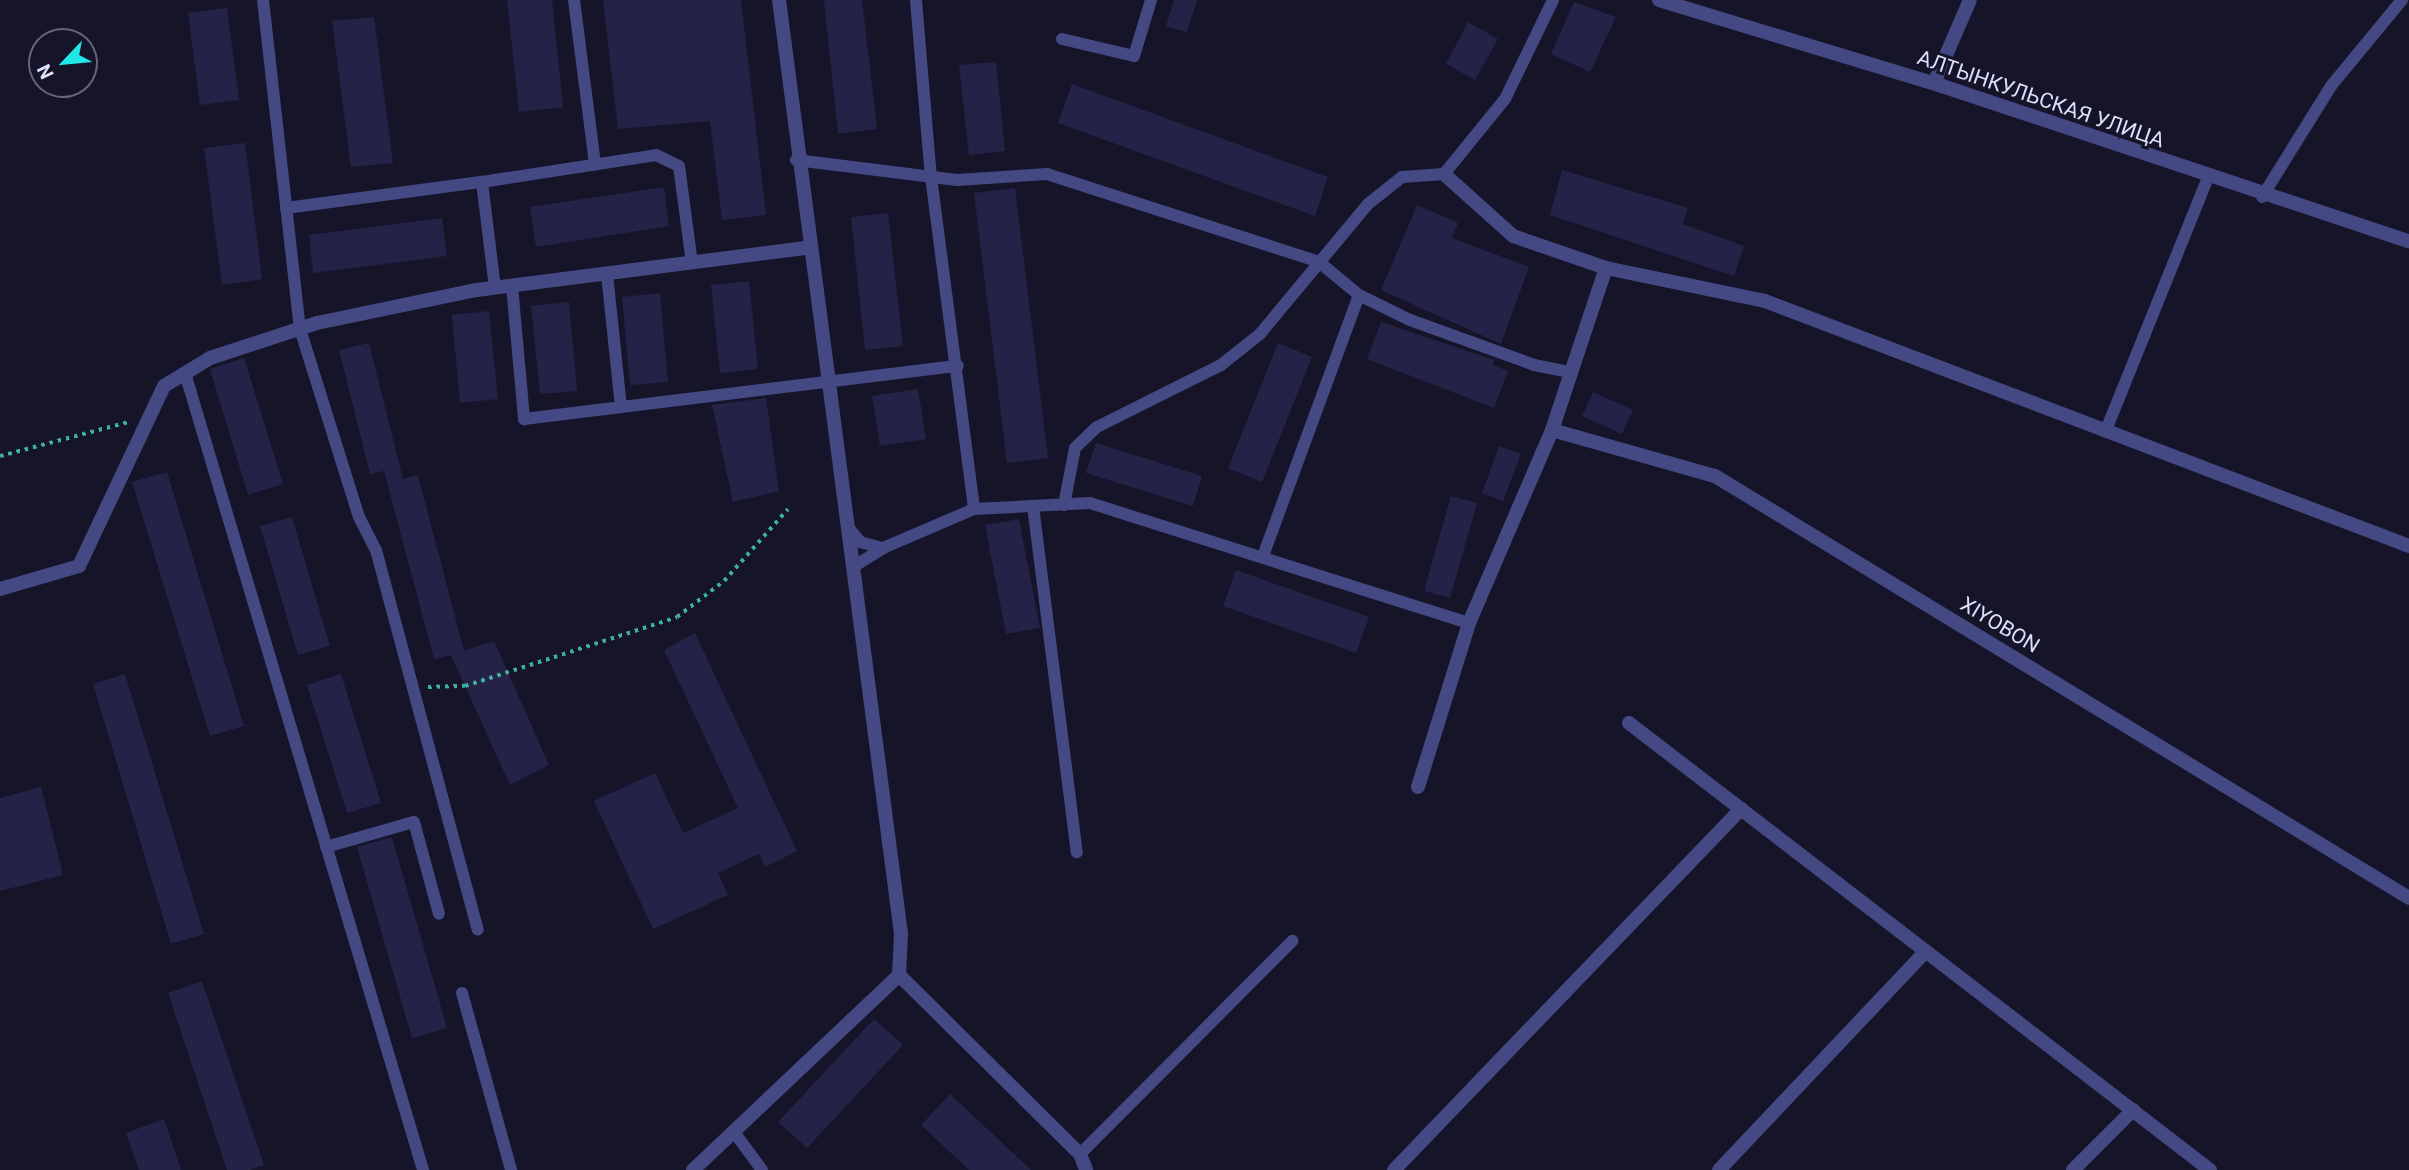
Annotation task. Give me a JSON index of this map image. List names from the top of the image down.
{
  "streets": {
    "street": ["АЛТЫНКУЛЬСКАЯ УЛИЦА", "XIYOBON"]
  },
  "north": "bottom left"
}
